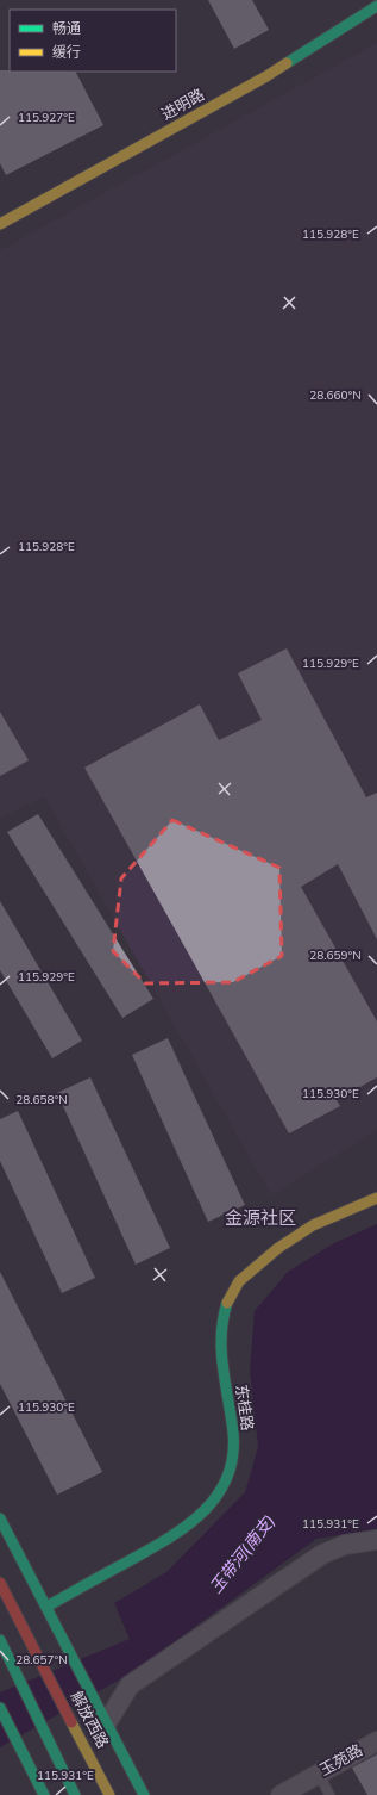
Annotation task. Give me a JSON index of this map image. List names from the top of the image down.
{
  "streets": {
    "street": [
      "进明路",
      "东桂路",
      "解放西路",
      "玉苑路"
    ]
  },
  "districts": ["金源社区"],
  "water": ["玉带河(南支)"],
  "legend": ["畅通", "缓行"],
  "coordinates": [
    "115.927°E",
    "115.928°E",
    "28.660°N",
    "115.929°E",
    "28.659°N",
    "115.930°E",
    "28.658°N",
    "115.931°E",
    "28.657°N"
  ]
}
